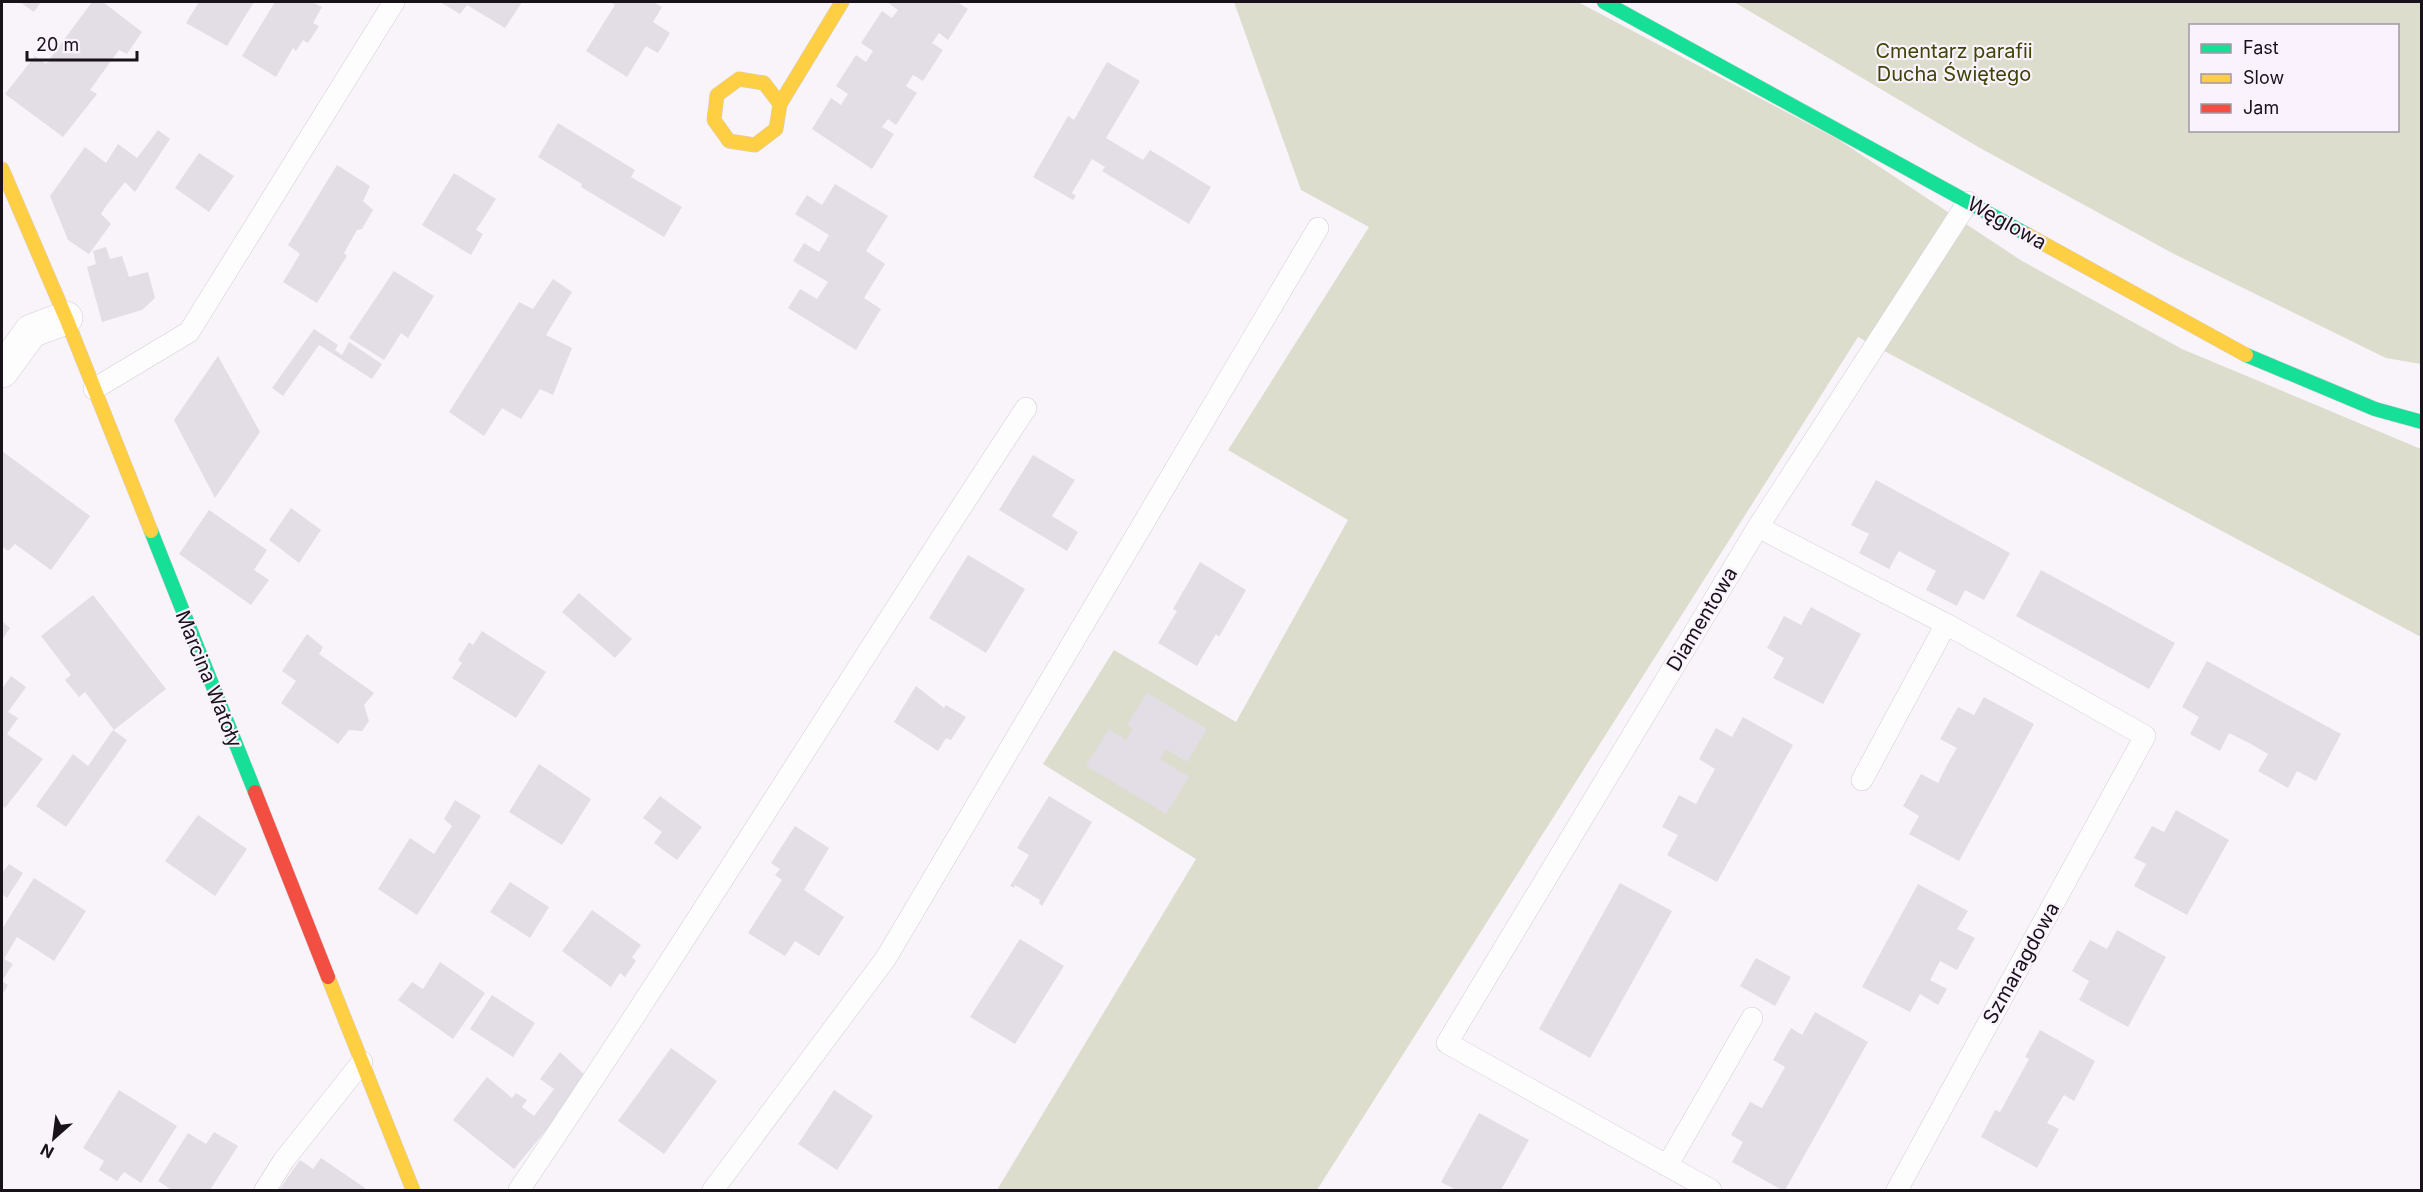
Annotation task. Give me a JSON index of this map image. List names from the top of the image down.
{
  "streets": {
    "street": ["Węglowa", "Marcina Watoły"],
    "lane": ["Diamentowa", "Szmaragdowa"]
  },
  "crossings": [
    ["Węglowa", "Diamentowa"]
  ],
  "parks": ["Cmentarz parafii Ducha Świętego"],
  "legend": ["Fast", "Slow", "Jam"],
  "scale_bar": "20 m",
  "north": "bottom left"
}
